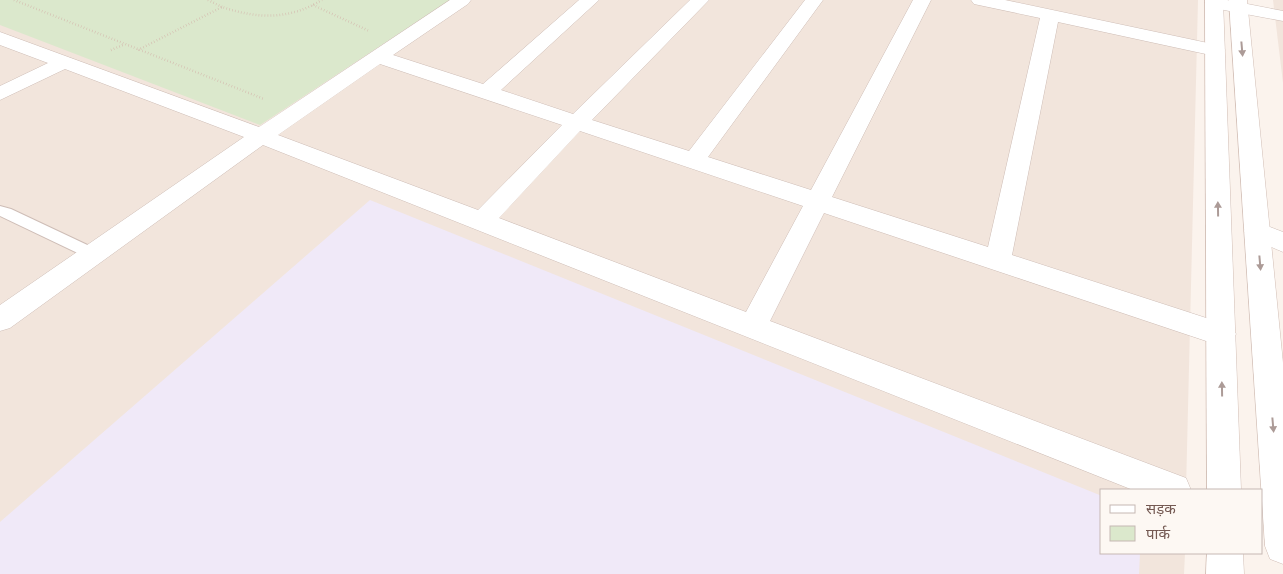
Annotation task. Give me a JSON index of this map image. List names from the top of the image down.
{
  "legend": ["सड़क", "पार्क"]
}
